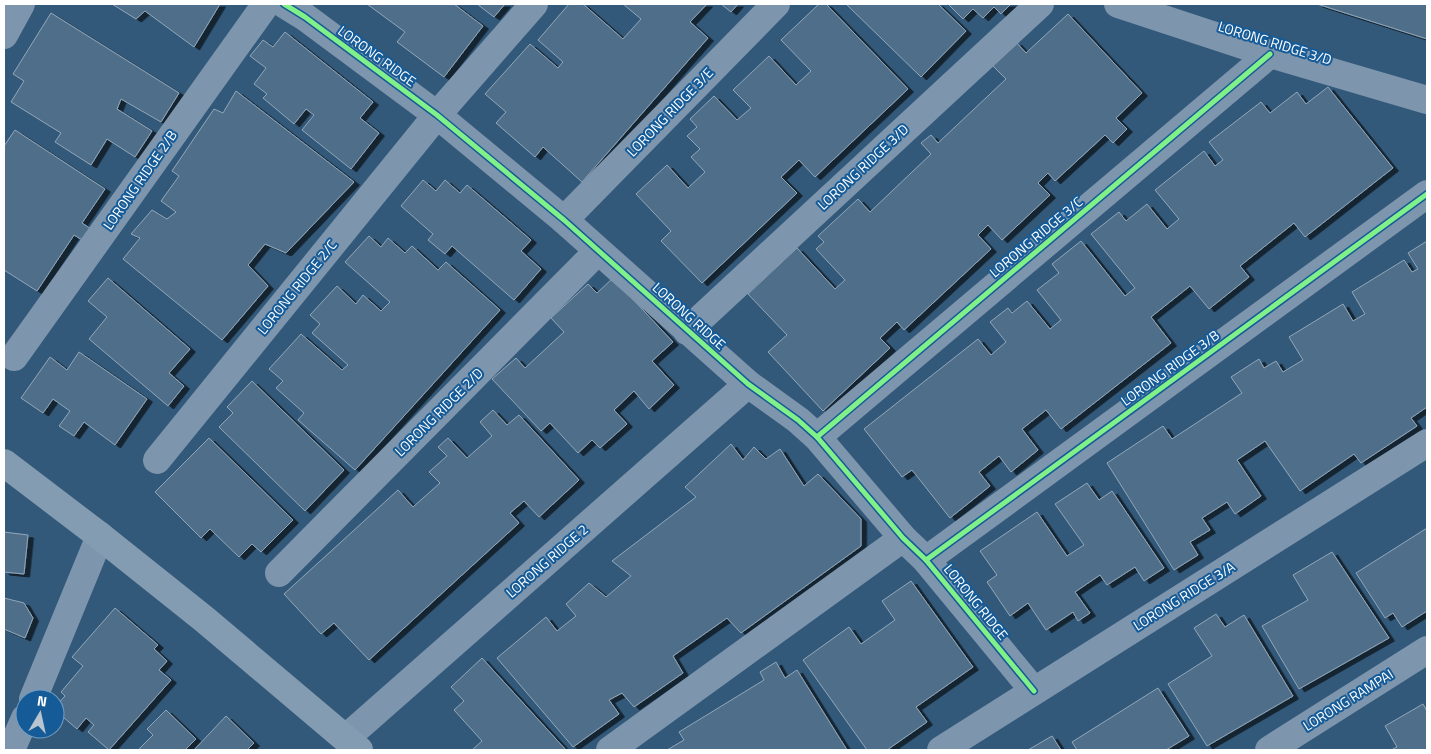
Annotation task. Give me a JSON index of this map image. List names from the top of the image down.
{
  "streets": {
    "street": [
      "LORONG RIDGE 3/D",
      "LORONG RIDGE",
      "LORONG RIDGE 3/E",
      "LORONG RIDGE 2/B",
      "LORONG RIDGE 3/C",
      "LORONG RIDGE 2/C",
      "LORONG RIDGE 3/B",
      "LORONG RIDGE 2/D",
      "LORONG RIDGE 2",
      "LORONG RIDGE 3/A",
      "LORONG RAMPAI"
    ]
  },
  "crossings": [
    ["LORONG RIDGE 3/D", "LORONG RIDGE"],
    ["LORONG RIDGE 3/D", "LORONG RIDGE 3/C"],
    ["LORONG RIDGE", "LORONG RIDGE 3/E"],
    ["LORONG RIDGE", "LORONG RIDGE 3/C"],
    ["LORONG RIDGE", "LORONG RIDGE 2/C"],
    ["LORONG RIDGE", "LORONG RIDGE 3/B"],
    ["LORONG RIDGE", "LORONG RIDGE 2/D"],
    ["LORONG RIDGE", "LORONG RIDGE 2"],
    ["LORONG RIDGE", "LORONG RIDGE 3/A"]
  ],
  "north": "top"
}
